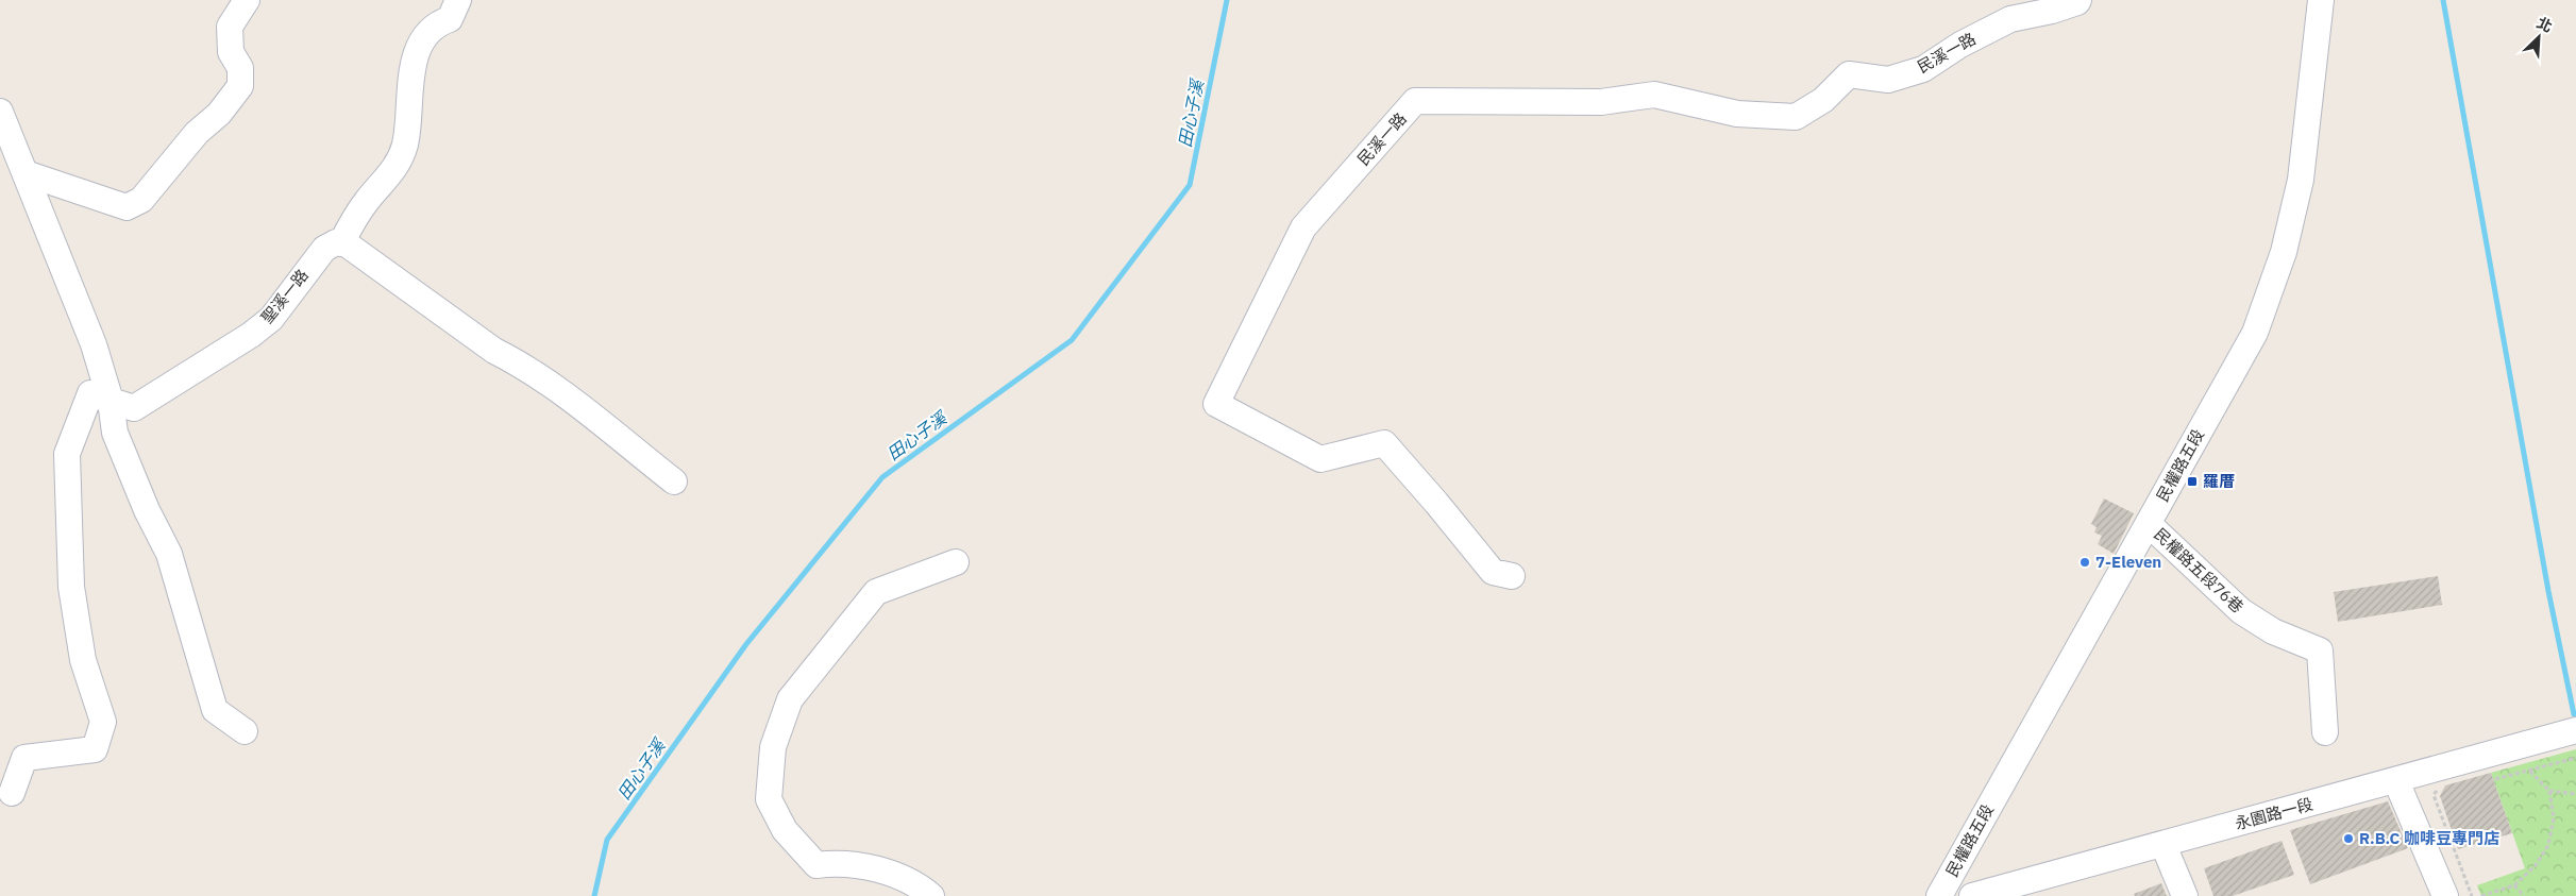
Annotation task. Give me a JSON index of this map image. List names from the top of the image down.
{
  "streets": {
    "street": [
      "民溪一路",
      "聖溪一路",
      "民權路五段",
      "民權路五段76巷",
      "永園路一段"
    ]
  },
  "crossings": [
    ["民權路五段", "民權路五段76巷"]
  ],
  "water": ["田心子溪"],
  "places": {
    "transit": ["羅厝"],
    "other": ["7-Eleven", "R.B.C 咖啡豆專門店"]
  },
  "north": "top right"
}
